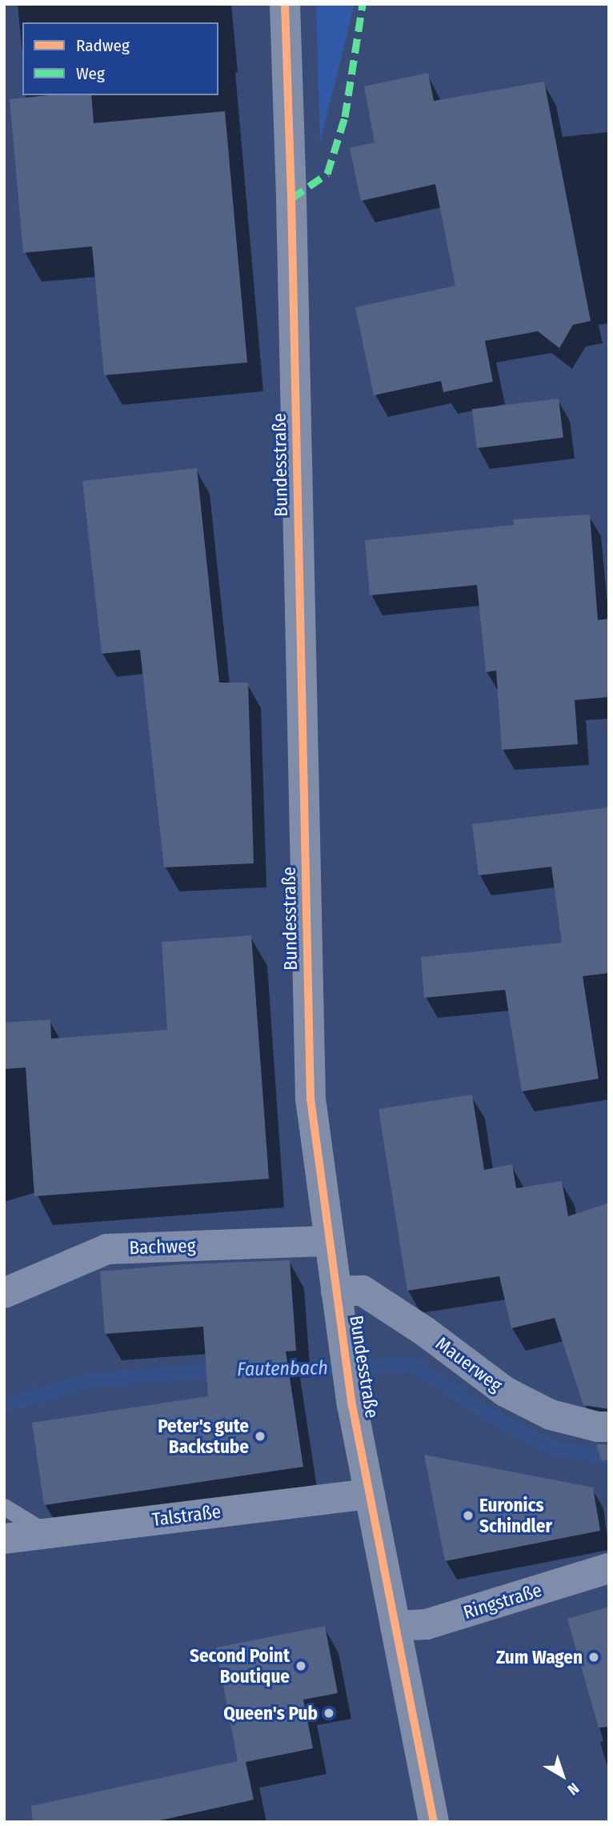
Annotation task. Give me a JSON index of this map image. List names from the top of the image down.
{
  "streets": {
    "main road": ["Bundesstraße"],
    "street": [
      "Bachweg",
      "Mauerweg",
      "Talstraße",
      "Ringstraße"
    ]
  },
  "crossings": [
    ["Bundesstraße", "Bachweg"],
    ["Bundesstraße", "Mauerweg"],
    ["Bundesstraße", "Talstraße"],
    ["Bundesstraße", "Ringstraße"]
  ],
  "water": ["Fautenbach"],
  "places": [
    "Peter's gute Backstube",
    "Euronics Schindler",
    "Zum Wagen",
    "Second Point Boutique",
    "Queen's Pub"
  ],
  "legend": ["Radweg", "Weg"],
  "north": "bottom right"
}
